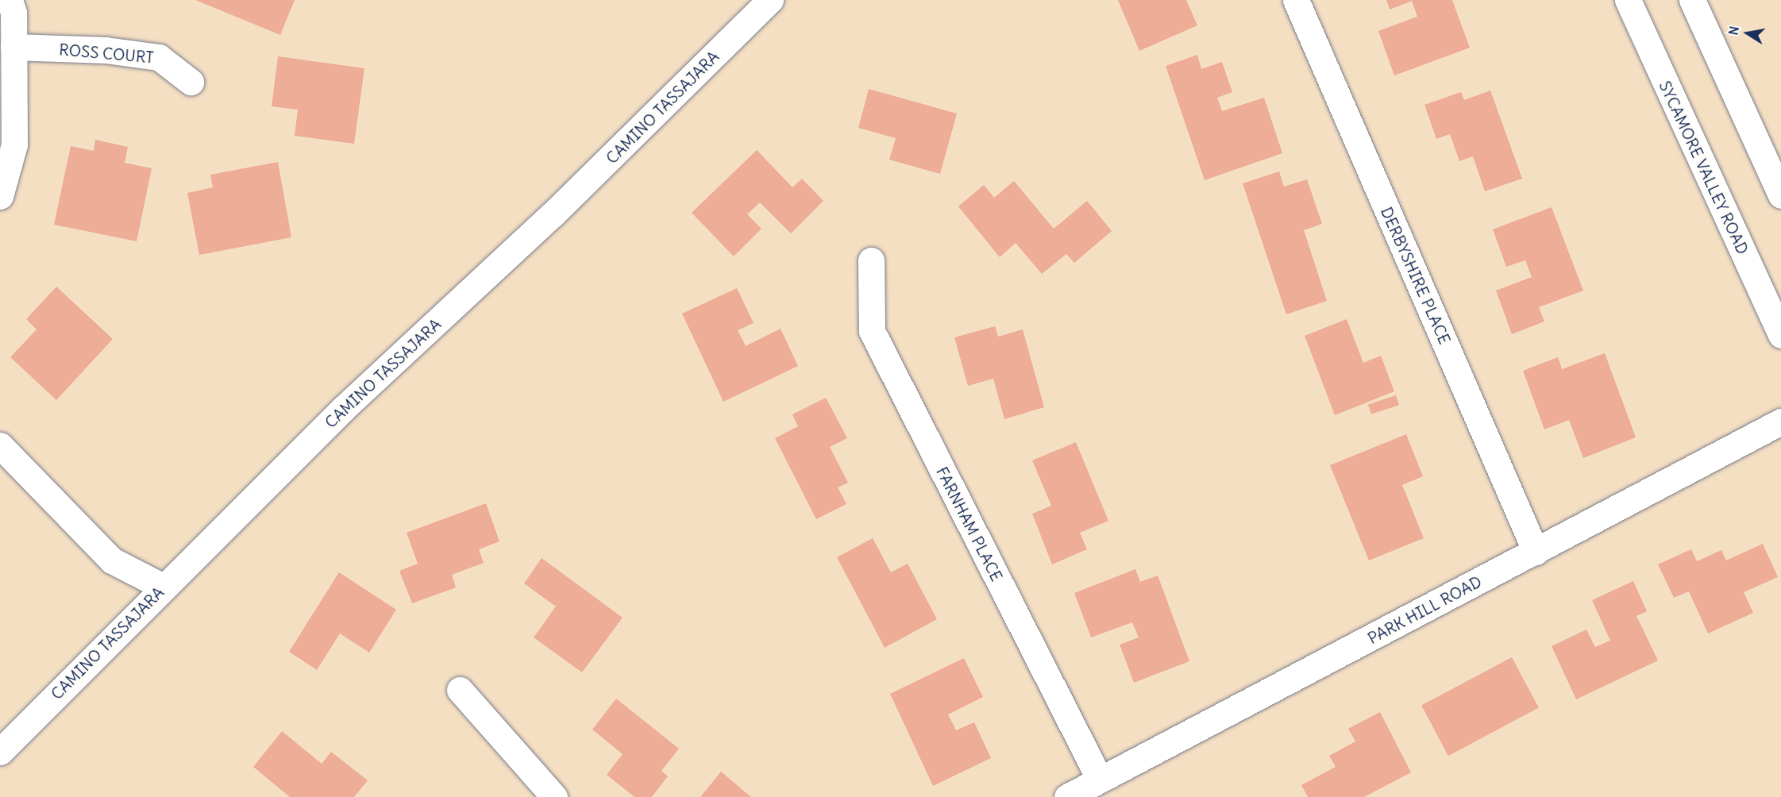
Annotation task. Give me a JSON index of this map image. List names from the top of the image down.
{
  "streets": {
    "street": [
      "ROSS COURT",
      "CAMINO TASSAJARA",
      "SYCAMORE VALLEY ROAD",
      "DERBYSHIRE PLACE",
      "FARNHAM PLACE",
      "PARK HILL ROAD"
    ]
  },
  "crossings": [
    ["DERBYSHIRE PLACE", "PARK HILL ROAD"],
    ["FARNHAM PLACE", "PARK HILL ROAD"]
  ],
  "north": "left"
}
